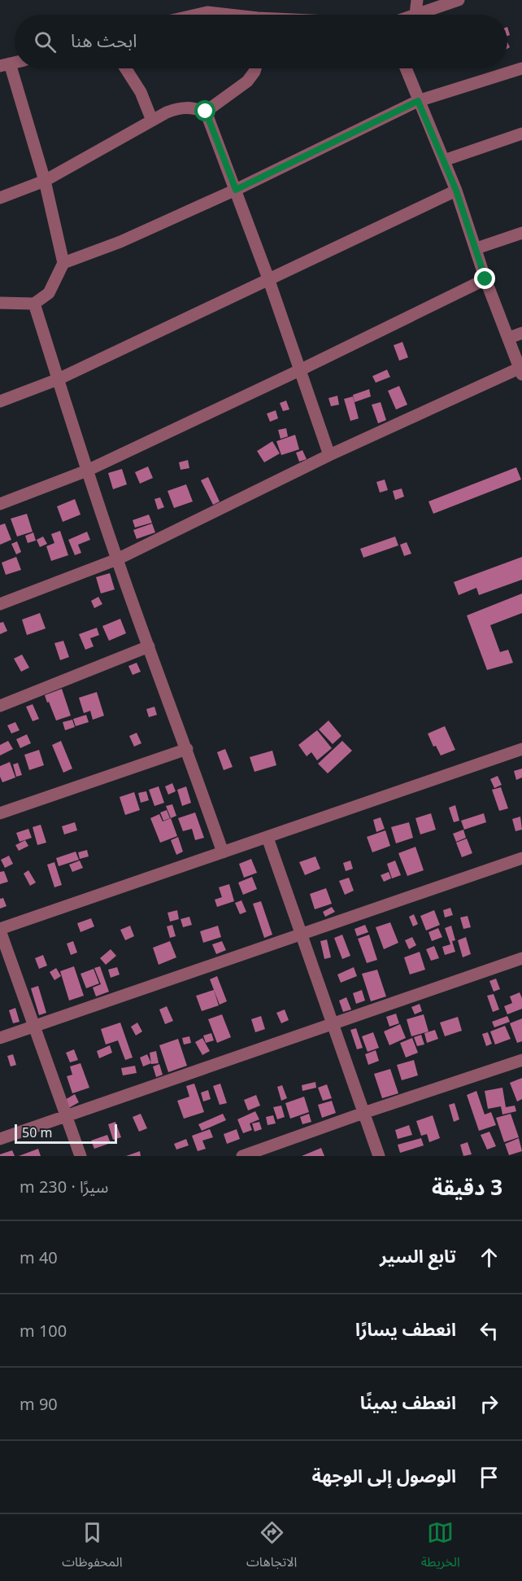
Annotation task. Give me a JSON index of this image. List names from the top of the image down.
{
  "scale_bar": "50 m",
  "page": {
    "search": "ابحث هنا",
    "scale": "50 m",
    "heading": ["3 دقيقة", "سيرًا · 230 m"],
    "list": [
      ["تابع السير", "40 m"],
      ["انعطف يسارًا", "100 m"],
      ["انعطف يمينًا", "90 m"],
      "الوصول إلى الوجهة"
    ],
    "nav": ["الخريطة", "الاتجاهات", "المحفوظات"]
  }
}
